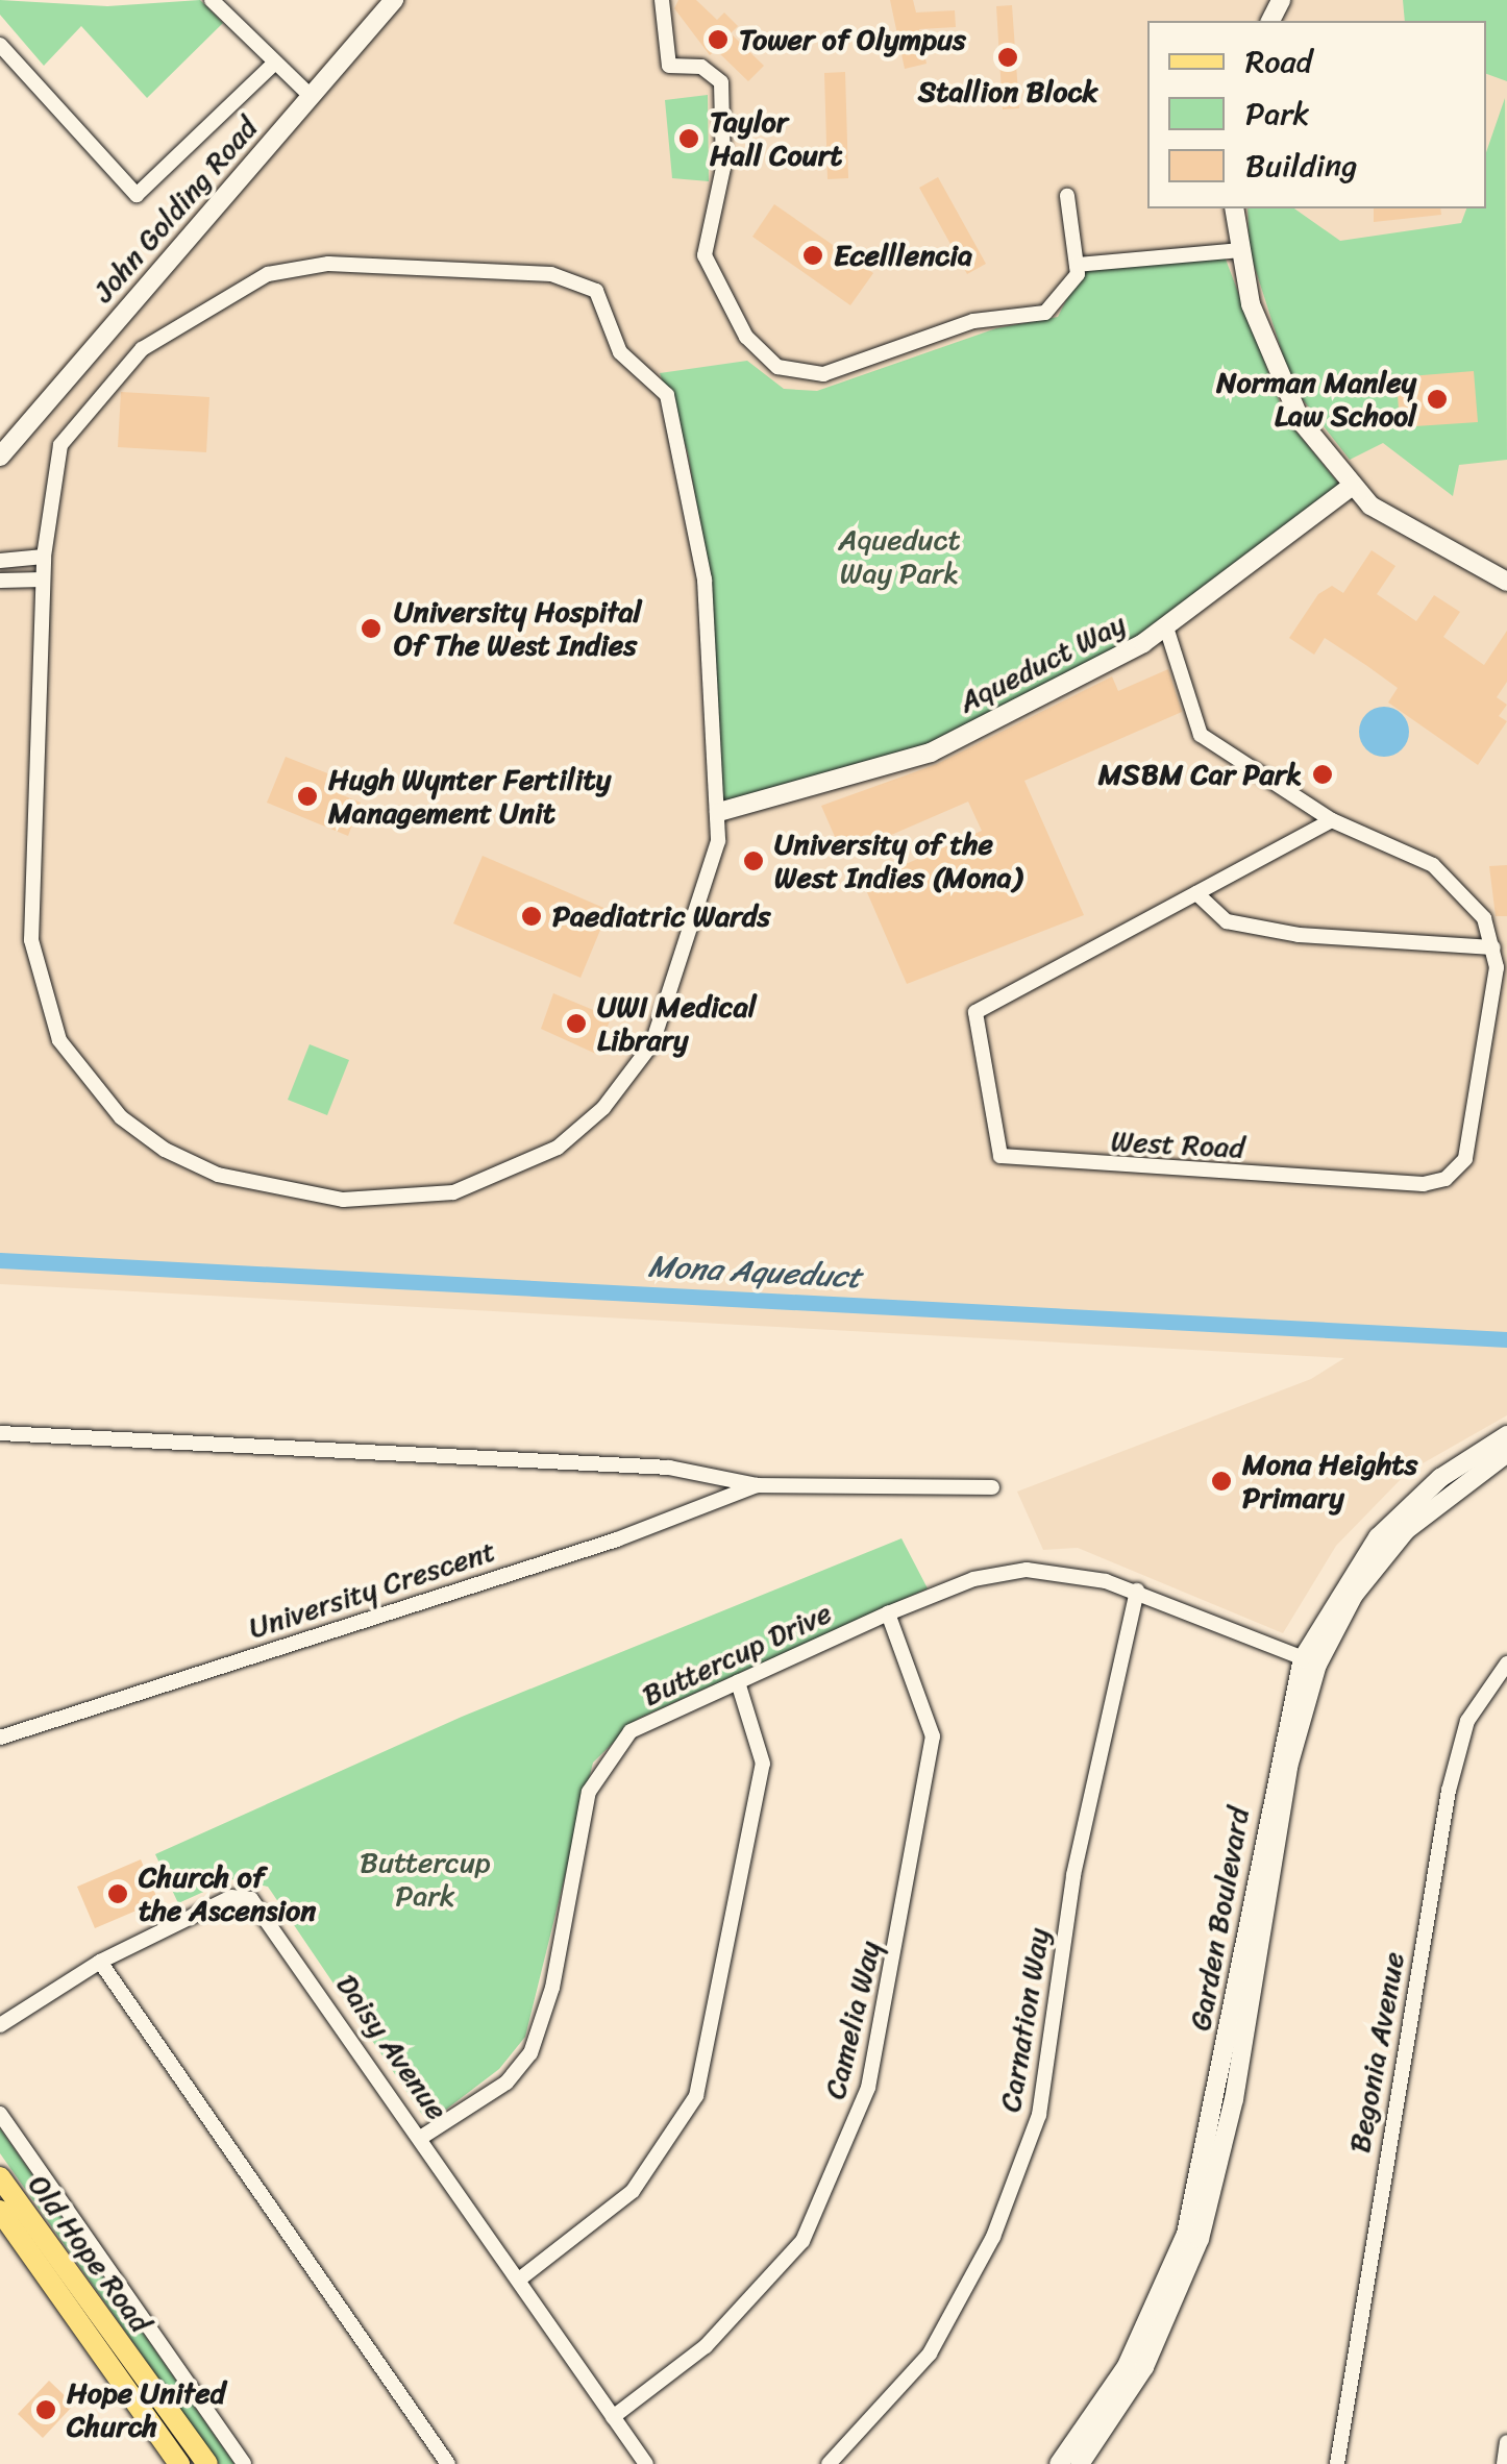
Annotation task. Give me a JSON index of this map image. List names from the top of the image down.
{
  "streets": {
    "main road": ["Old Hope Road"],
    "street": [
      "John Golding Road",
      "Aqueduct Way",
      "West Road",
      "University Crescent",
      "Buttercup Drive",
      "Garden Boulevard",
      "Camelia Way",
      "Carnation Way",
      "Daisy Avenue",
      "Begonia Avenue"
    ]
  },
  "crossings": [
    ["Buttercup Drive", "Garden Boulevard"],
    ["Buttercup Drive", "Camelia Way"],
    ["Buttercup Drive", "Carnation Way"],
    ["Buttercup Drive", "Daisy Avenue"],
    ["Camelia Way", "Daisy Avenue"]
  ],
  "water": ["Mona Aqueduct"],
  "parks": ["Aqueduct Way Park", "Buttercup Park"],
  "places": [
    "Tower of Olympus",
    "Stallion Block",
    "Taylor Hall Court",
    "Ecelllencia",
    "Norman Manley Law School",
    "University Hospital Of The West Indies",
    "MSBM Car Park",
    "Hugh Wynter Fertility Management Unit",
    "University of the West Indies (Mona)",
    "Paediatric Wards",
    "UWI Medical Library",
    "Mona Heights Primary",
    "Church of the Ascension",
    "Hope United Church"
  ],
  "legend": ["Road", "Park", "Building"]
}
